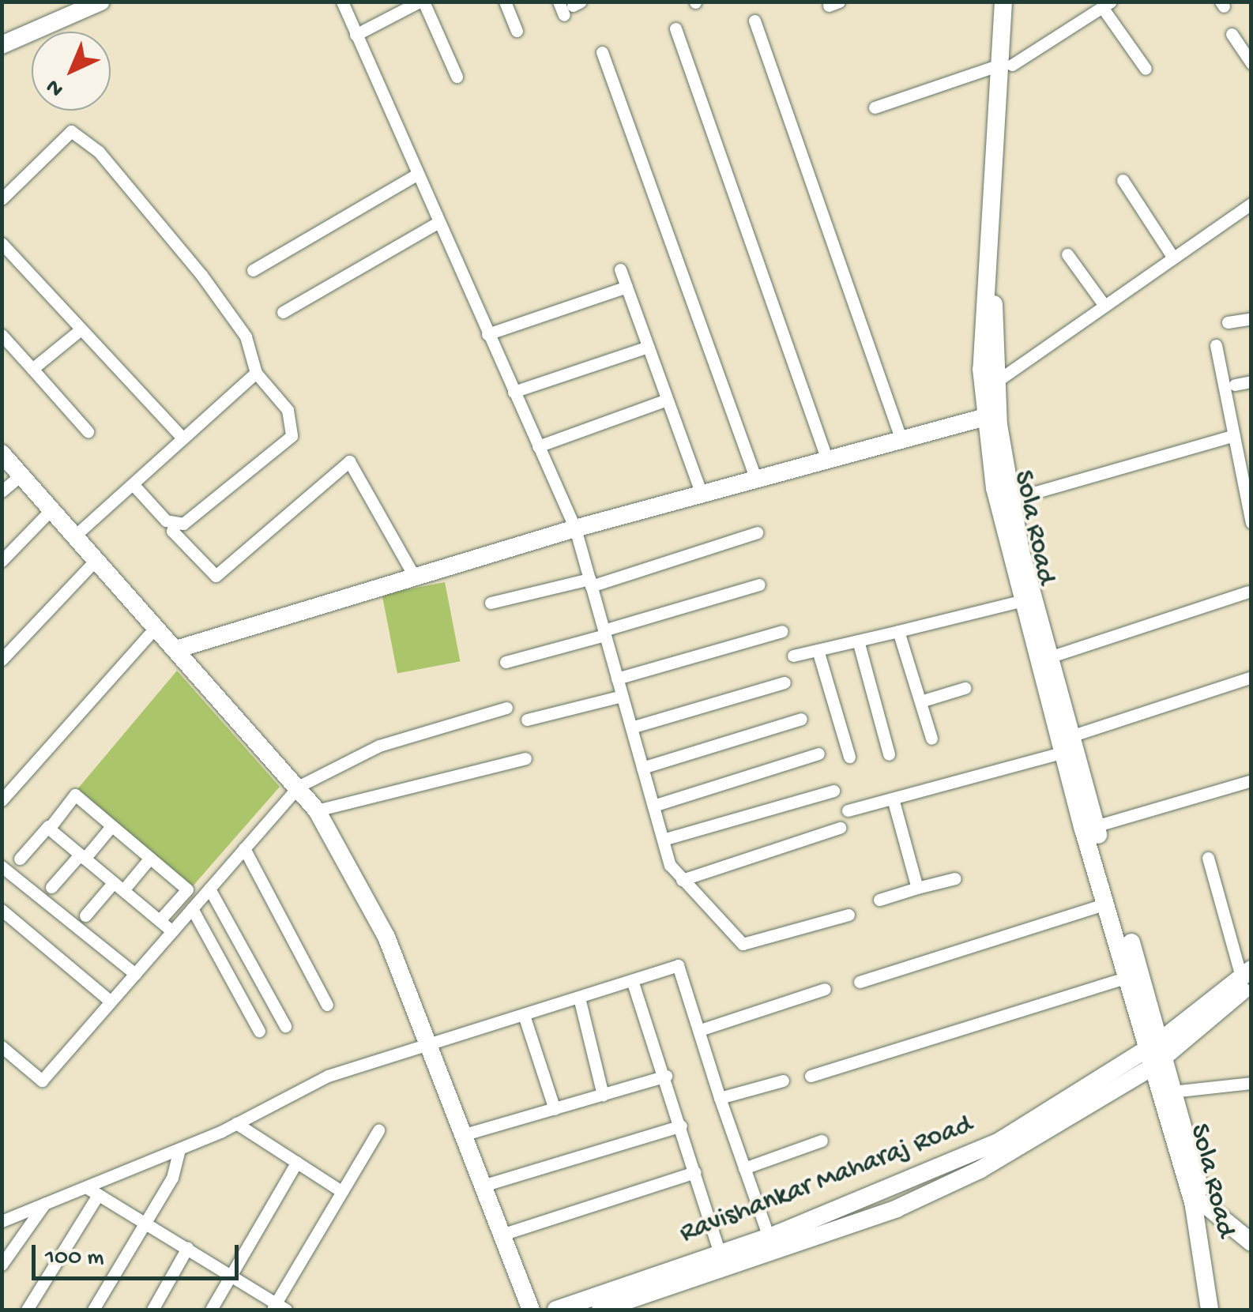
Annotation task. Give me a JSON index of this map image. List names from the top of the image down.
{
  "streets": {
    "main road": ["Sola Road", "Ravishankar Maharaj Road"]
  },
  "crossings": [
    ["Sola Road", "Ravishankar Maharaj Road"]
  ],
  "scale_bar": "100 m",
  "north": "bottom left"
}
